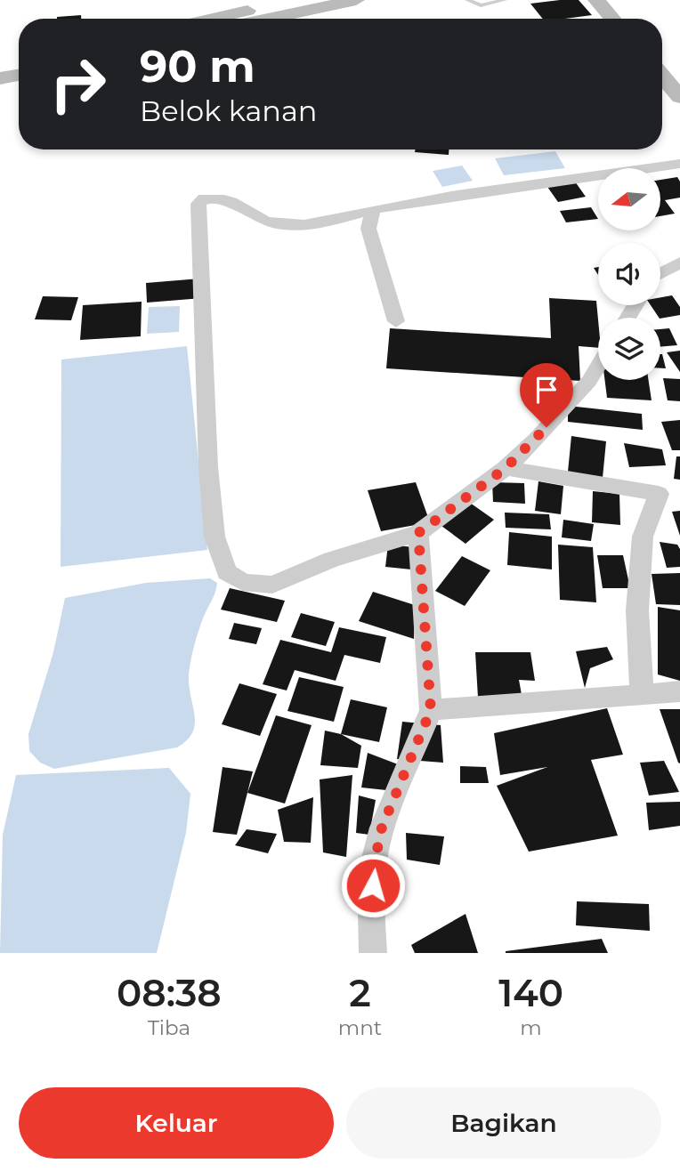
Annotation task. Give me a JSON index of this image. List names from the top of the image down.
{
  "north": "left",
  "page": {
    "turn": ["90 m", "Belok kanan"],
    "eta": [
      "08:38",
      "Tiba",
      "2",
      "mnt",
      "140",
      "m"
    ],
    "buttons": ["Keluar", "Bagikan"]
  }
}
